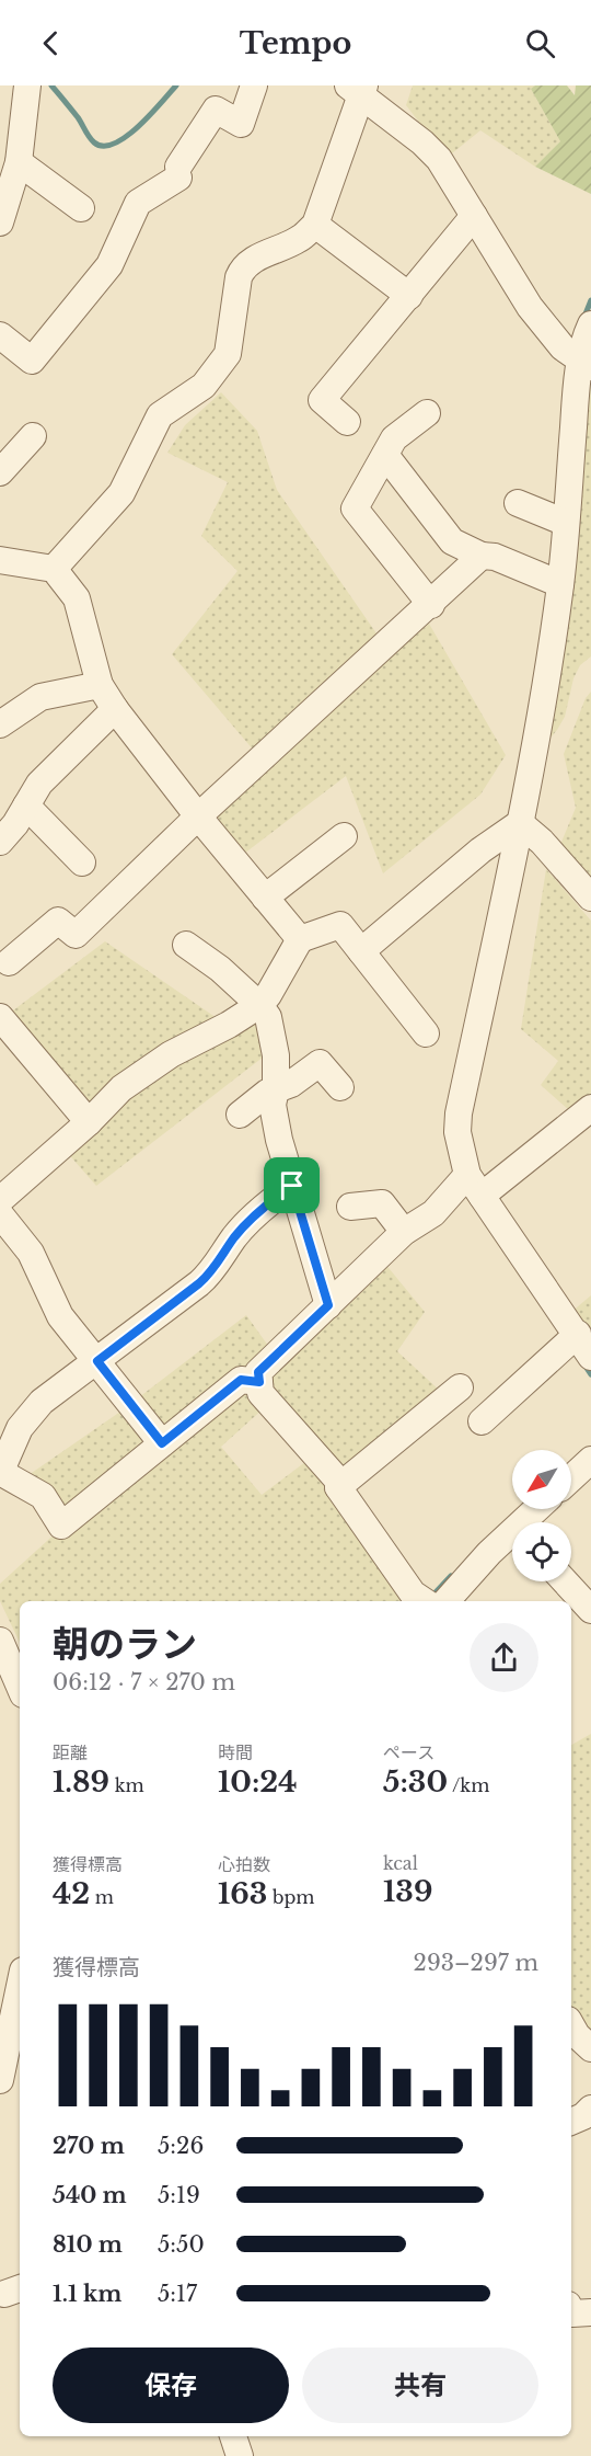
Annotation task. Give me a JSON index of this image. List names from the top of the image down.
{
  "north": "bottom left",
  "page": {
    "header": "Tempo",
    "heading": ["朝のラン", "06:12 · 7 × 270 m"],
    "stats": [
      ["距離", "1.89 km"],
      ["時間", "10:24"],
      ["ペース", "5:30 /km"],
      ["獲得標高", "42 m"],
      ["心拍数", "163 bpm"],
      ["kcal", "139"]
    ],
    "chart": ["獲得標高", "293–297 m"],
    "list": [
      {
        "name": "270 m",
        "note": "5:26"
      },
      {
        "name": "540 m",
        "note": "5:19"
      },
      {
        "name": "810 m",
        "note": "5:50"
      },
      {
        "name": "1.1 km",
        "note": "5:17"
      }
    ],
    "buttons": ["保存", "共有"]
  }
}
